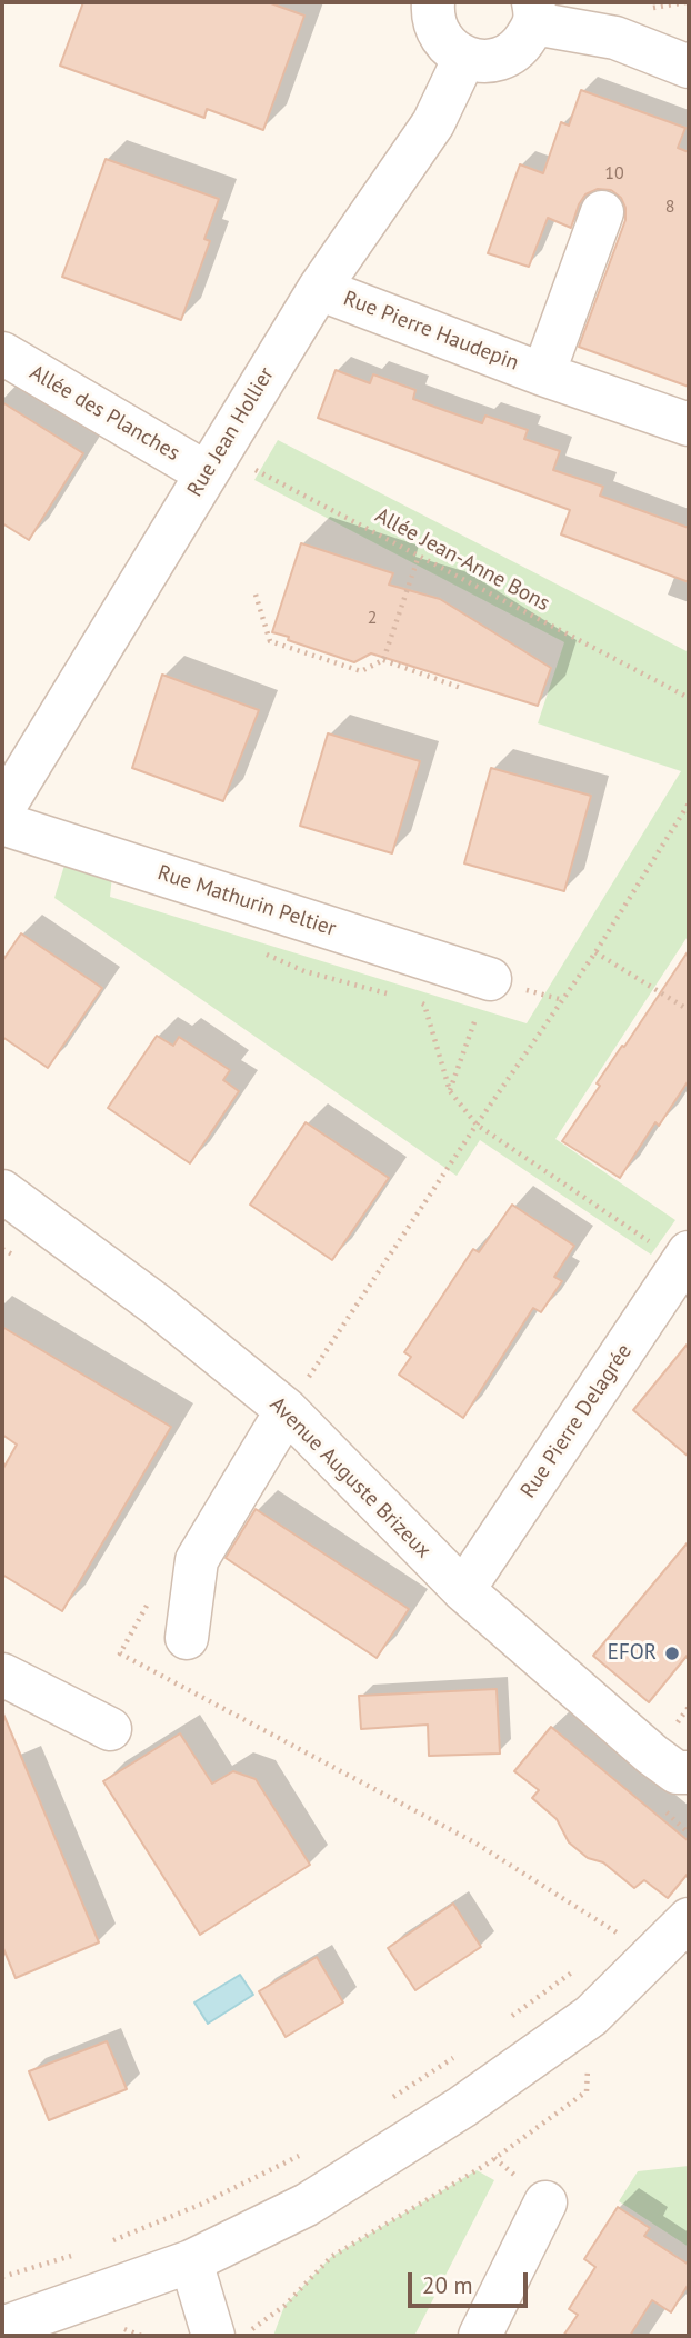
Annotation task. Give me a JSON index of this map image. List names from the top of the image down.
{
  "streets": {
    "street": [
      "Rue Pierre Haudepin",
      "Allée des Planches",
      "Rue Jean Hollier",
      "Rue Mathurin Peltier",
      "Rue Pierre Delagrée",
      "Avenue Auguste Brizeux"
    ],
    "path": ["Allée Jean-Anne Bons"]
  },
  "crossings": [
    ["Rue Pierre Haudepin", "Rue Jean Hollier"],
    ["Allée des Planches", "Rue Jean Hollier"],
    ["Allée des Planches", "Allée Jean-Anne Bons"],
    ["Rue Jean Hollier", "Allée Jean-Anne Bons"],
    ["Rue Pierre Delagrée", "Avenue Auguste Brizeux"]
  ],
  "places": ["EFOR"],
  "house_numbers": ["10", "8", "2"],
  "scale_bar": "20 m"
}
